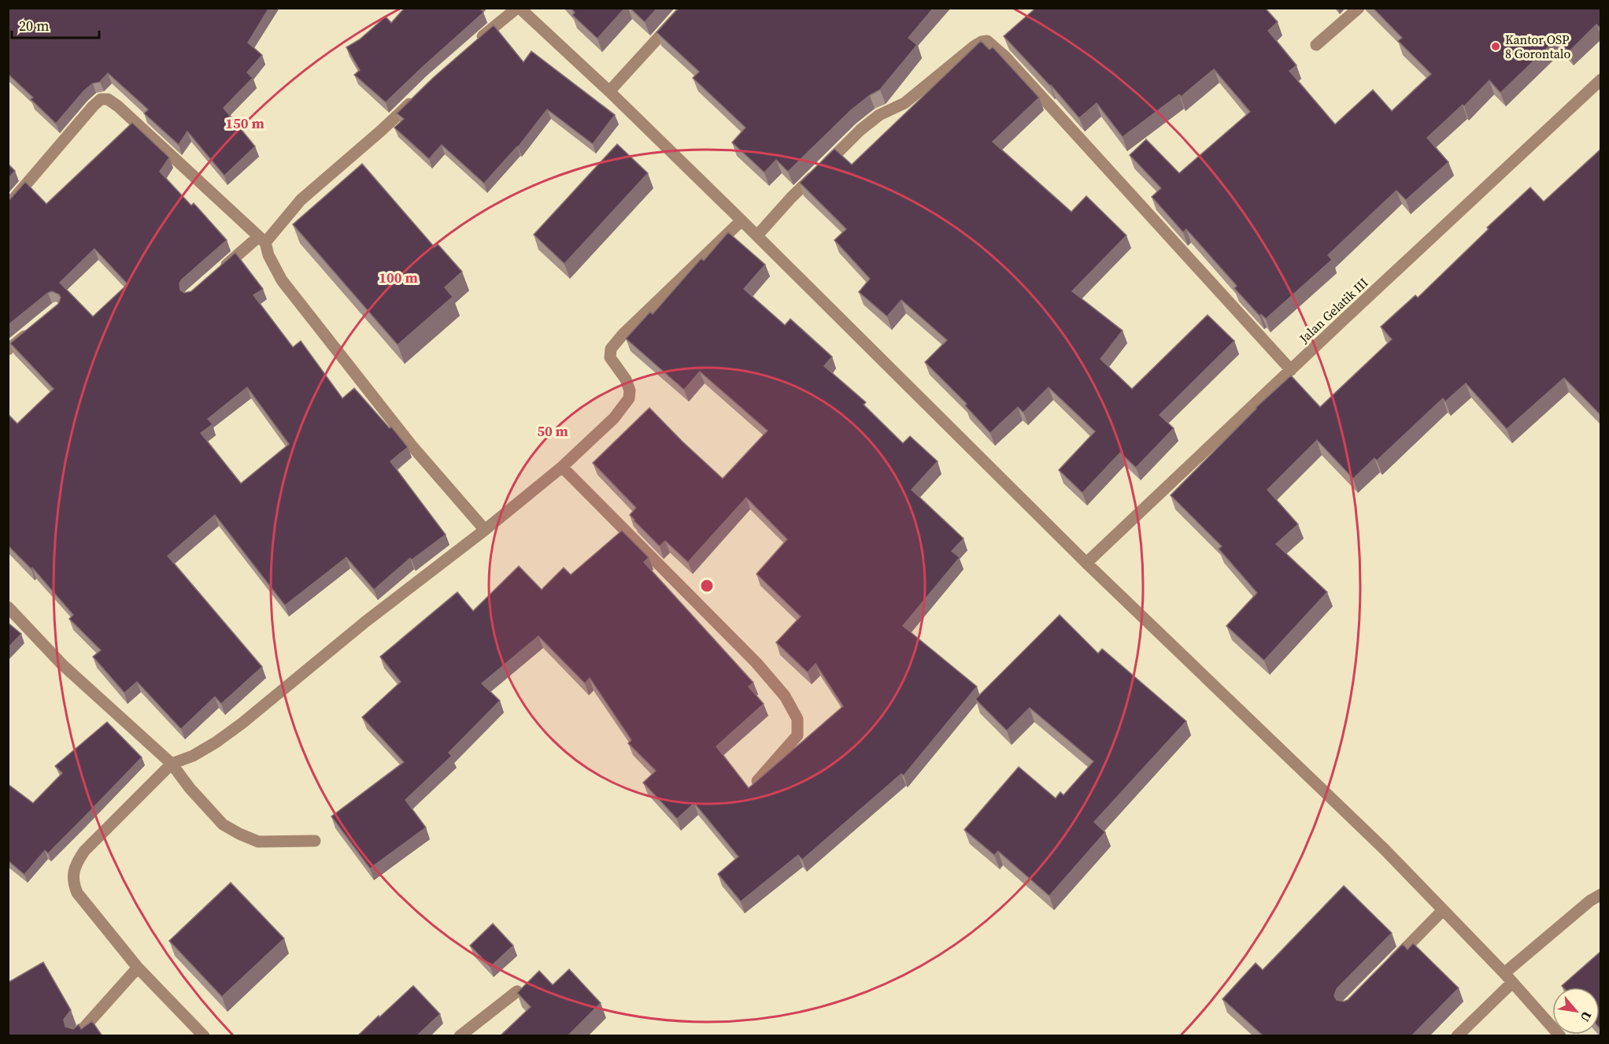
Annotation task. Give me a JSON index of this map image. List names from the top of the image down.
{
  "streets": {
    "street": ["Jalan Gelatik III"]
  },
  "places": ["Kantor OSP 8 Gorontalo"],
  "scale_bar": "20 m",
  "north": "bottom right",
  "rings": ["150 m", "100 m", "50 m"]
}
